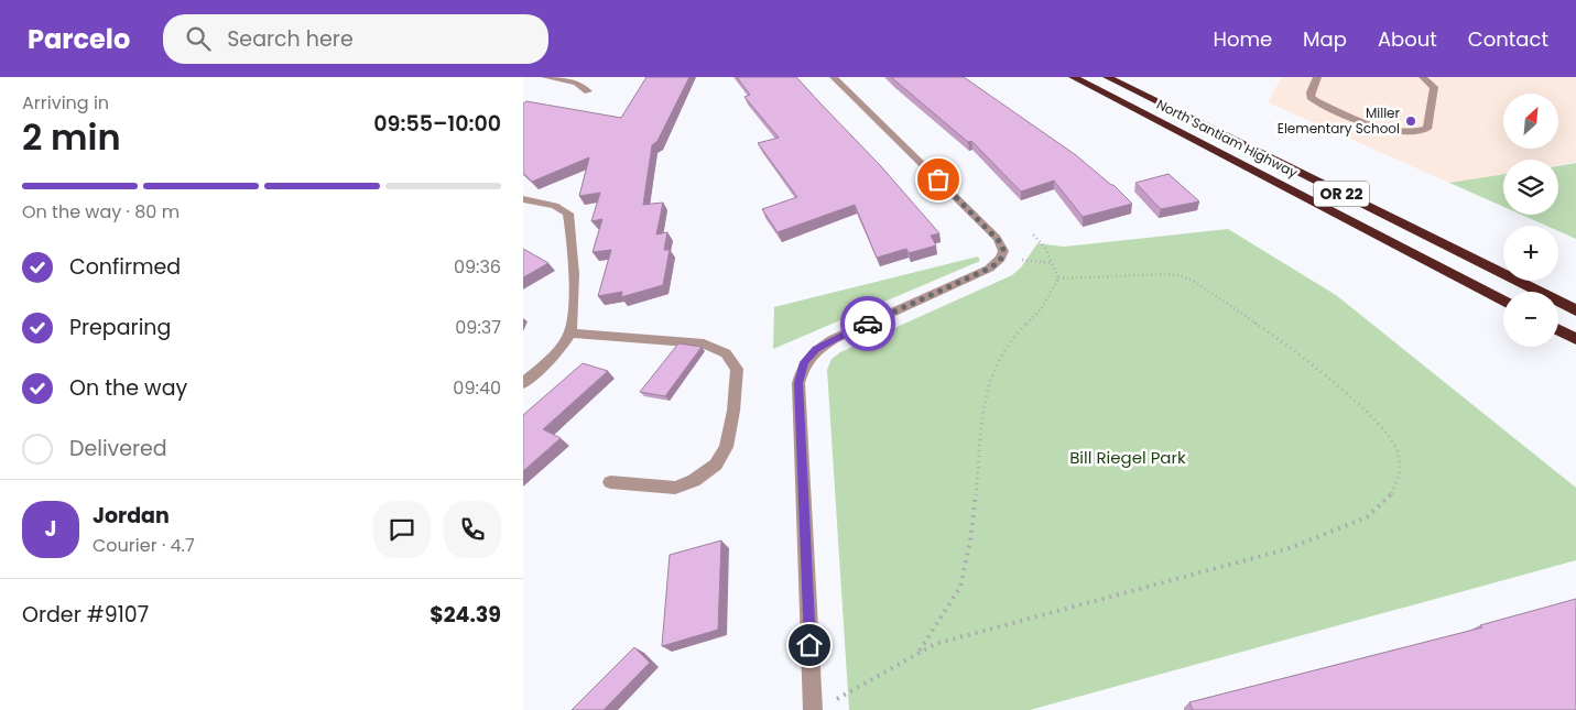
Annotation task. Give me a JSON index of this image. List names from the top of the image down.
{
  "streets": {
    "highway": ["North Santiam Highway", "OR 22"]
  },
  "parks": ["Bill Riegel Park"],
  "places": ["Miller Elementary School"],
  "north": "top right",
  "page": {
    "header": "Parcelo",
    "search": "Search here",
    "nav": [
      "Home",
      "Map",
      "About",
      "Contact"
    ],
    "heading": ["2 min", "Arriving in", "09:55–10:00"],
    "panel": [
      "Jordan",
      "Courier · 4.7",
      "Order #9107",
      "$24.39"
    ],
    "map_buttons": ["+", "−"],
    "bar": "On the way · 80 m",
    "list": [
      ["Confirmed", "09:36"],
      ["Preparing", "09:37"],
      ["On the way", "09:40"],
      "Delivered"
    ],
    "round": "J"
  }
}
